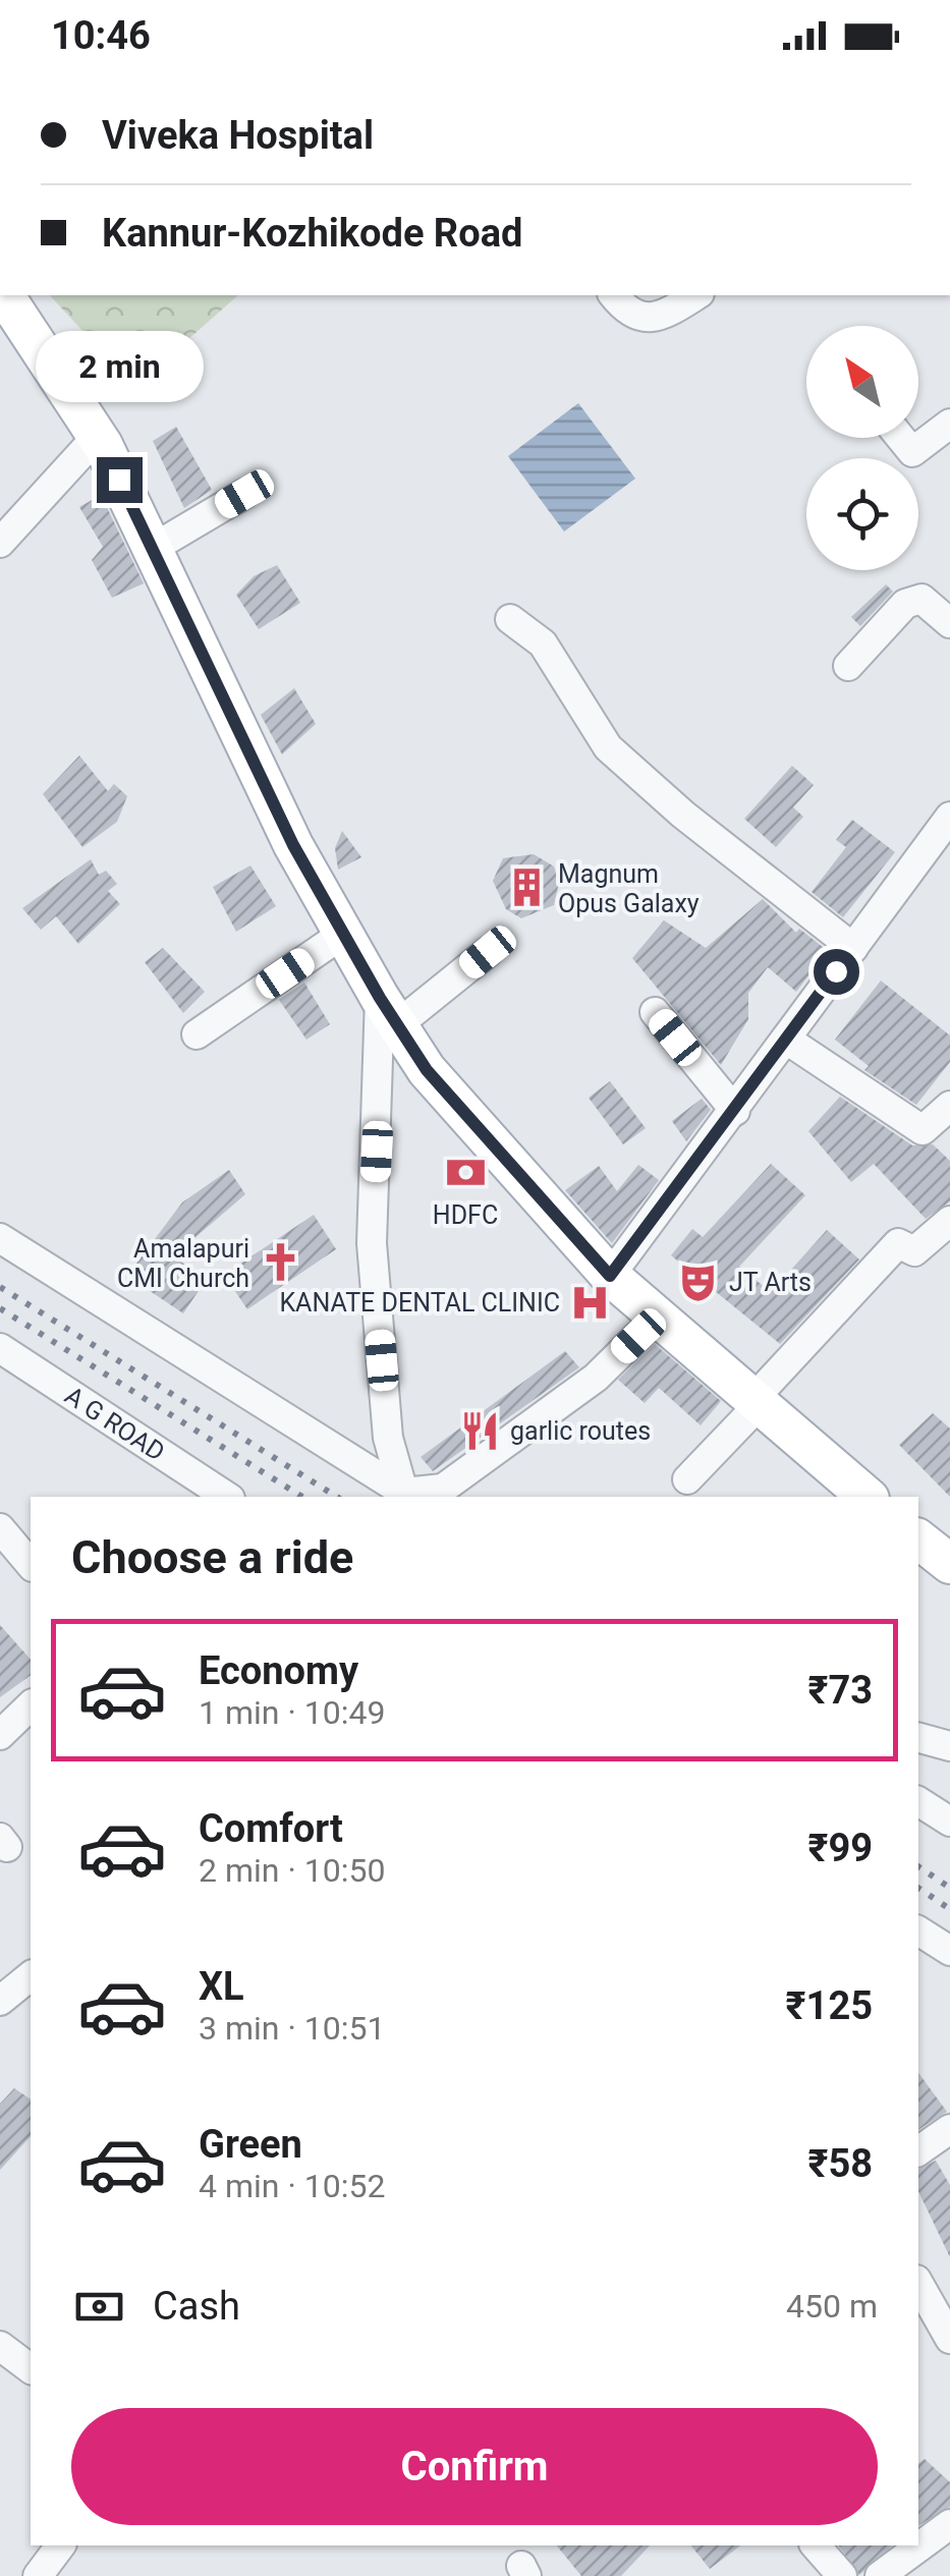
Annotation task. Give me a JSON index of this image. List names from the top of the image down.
{
  "streets": {
    "street": ["A G ROAD"]
  },
  "places": {
    "building": ["Magnum Opus Galaxy"],
    "bank": ["HDFC"],
    "church": ["Amalapuri CMI Church"],
    "theatre": ["JT Arts"],
    "hospital": ["KANATE DENTAL CLINIC"],
    "restaurant": ["garlic routes"]
  },
  "north": "top left",
  "page": {
    "status": "10:46",
    "banner": ["Viveka Hospital", "Kannur-Kozhikode Road"],
    "bubble": "2 min",
    "heading": "Choose a ride",
    "list": [
      {
        "name": "Economy",
        "note": "1 min · 10:49",
        "value": "₹73"
      },
      {
        "name": "Comfort",
        "note": "2 min · 10:50",
        "value": "₹99"
      },
      {
        "name": "XL",
        "note": "3 min · 10:51",
        "value": "₹125"
      },
      {
        "name": "Green",
        "note": "4 min · 10:52",
        "value": "₹58"
      }
    ],
    "pay": ["Cash", "450 m"],
    "buttons": "Confirm"
  }
}
